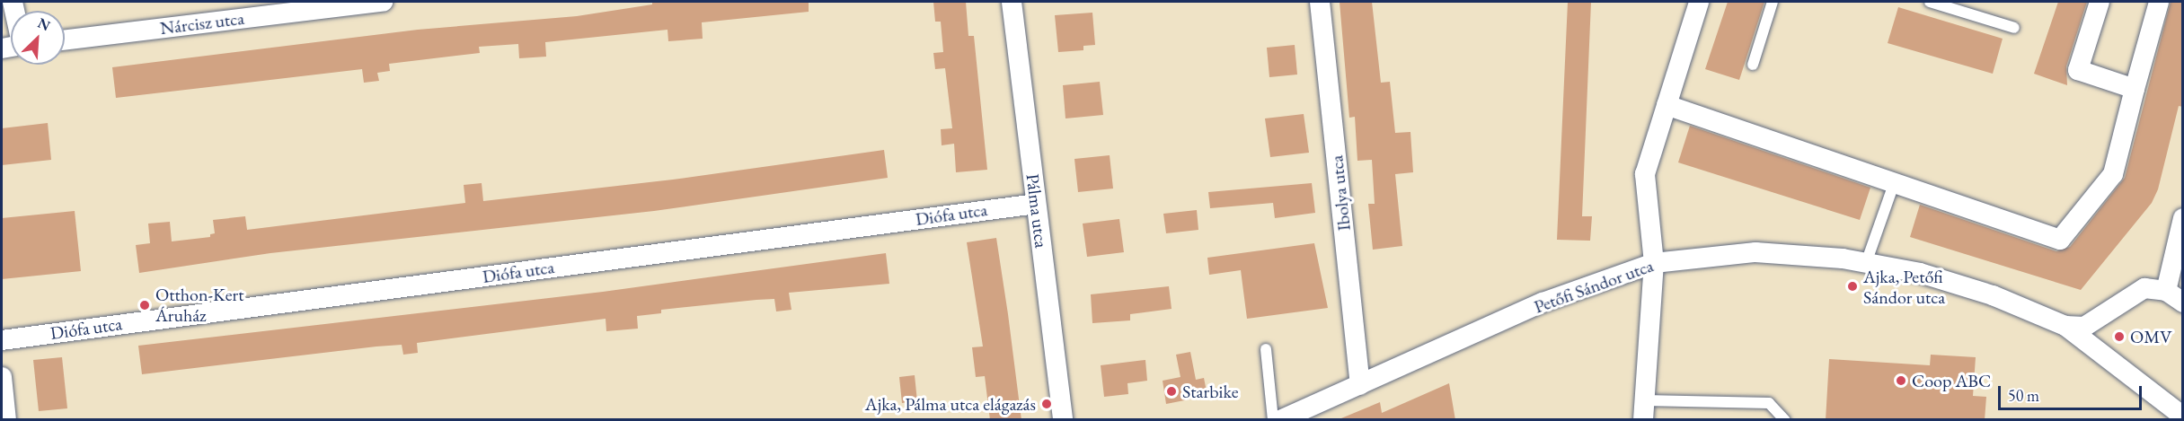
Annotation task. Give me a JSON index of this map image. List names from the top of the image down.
{
  "streets": {
    "street": [
      "Nárcisz utca",
      "Ibolya utca",
      "Pálma utca",
      "Diófa utca",
      "Petőfi Sándor utca"
    ]
  },
  "crossings": [
    ["Ibolya utca", "Petőfi Sándor utca"],
    ["Pálma utca", "Diófa utca"]
  ],
  "places": [
    "Ajka, Petőfi Sándor utca",
    "Otthon-Kert Áruház",
    "OMV",
    "Coop ABC",
    "Starbike",
    "Ajka, Pálma utca elágazás"
  ],
  "scale_bar": "50 m",
  "north": "top right"
}
